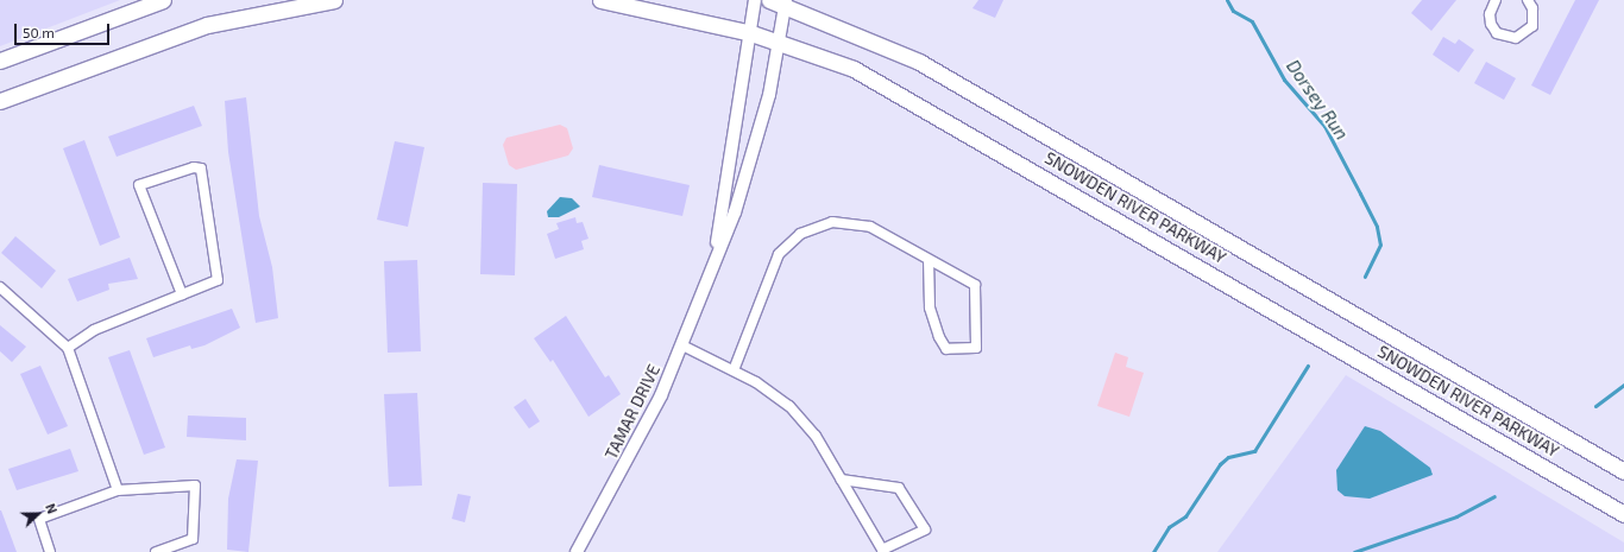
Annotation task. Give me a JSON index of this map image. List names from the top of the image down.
{
  "streets": {
    "main road": ["SNOWDEN RIVER PARKWAY"],
    "street": ["TAMAR DRIVE"]
  },
  "crossings": [
    ["SNOWDEN RIVER PARKWAY", "TAMAR DRIVE"]
  ],
  "water": ["Dorsey Run"],
  "scale_bar": "50 m",
  "north": "right"
}
